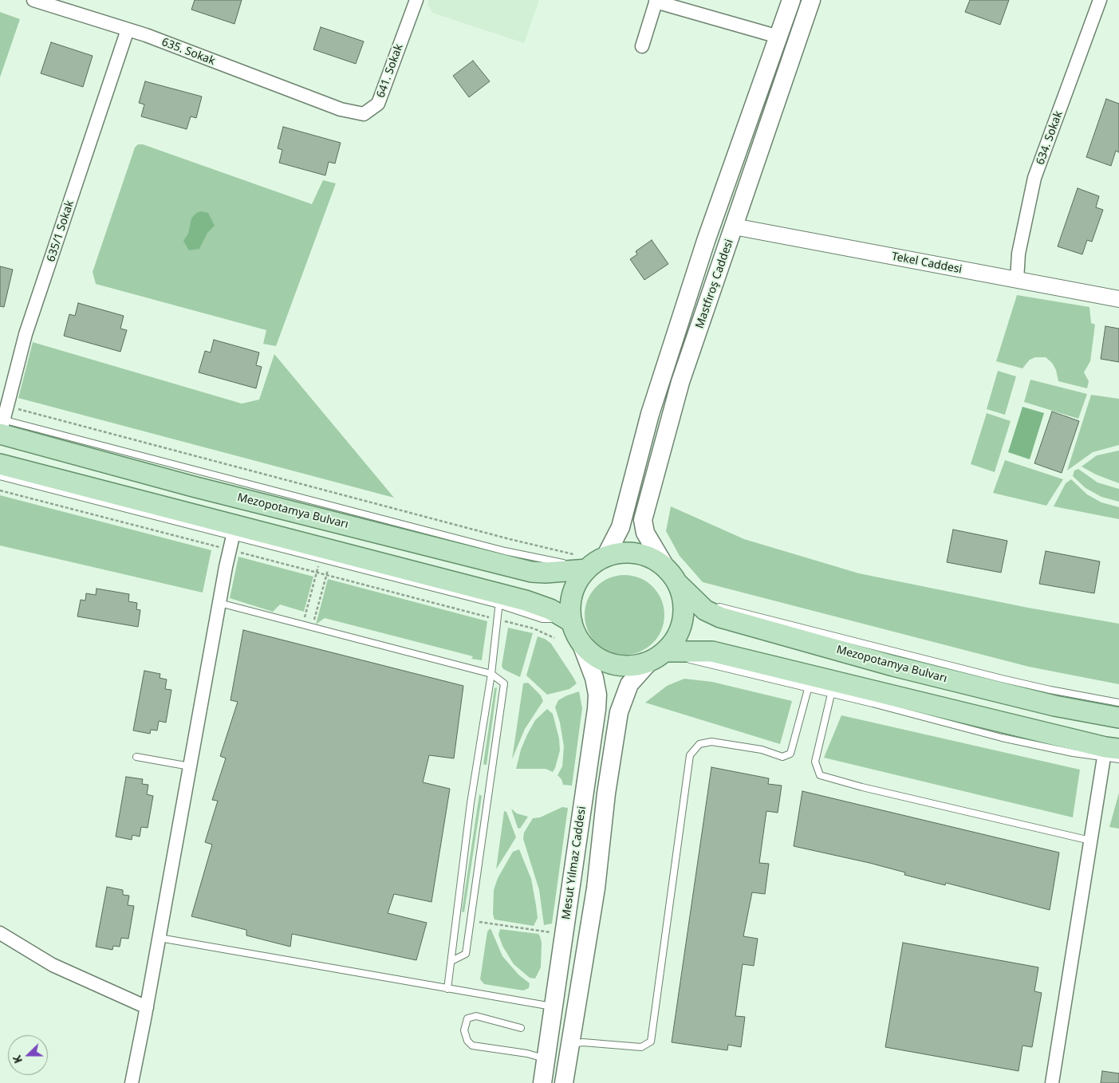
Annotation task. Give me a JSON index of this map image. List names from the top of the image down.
{
  "streets": {
    "main road": ["Mastfıroş Caddesi", "Mezopotamya Bulvarı", "Mesut Yılmaz Caddesi"],
    "street": [
      "635. Sokak",
      "641. Sokak",
      "634. Sokak",
      "635/1 Sokak",
      "Tekel Caddesi"
    ]
  },
  "crossings": [
    ["635. Sokak", "641. Sokak"],
    ["635. Sokak", "635/1 Sokak"],
    ["634. Sokak", "Tekel Caddesi"],
    ["635/1 Sokak", "Mezopotamya Bulvarı"],
    ["Tekel Caddesi", "Mastfıroş Caddesi"],
    ["Mastfıroş Caddesi", "Mezopotamya Bulvarı"],
    ["Mastfıroş Caddesi", "Mesut Yılmaz Caddesi"],
    ["Mezopotamya Bulvarı", "Mesut Yılmaz Caddesi"]
  ],
  "north": "left"
}
